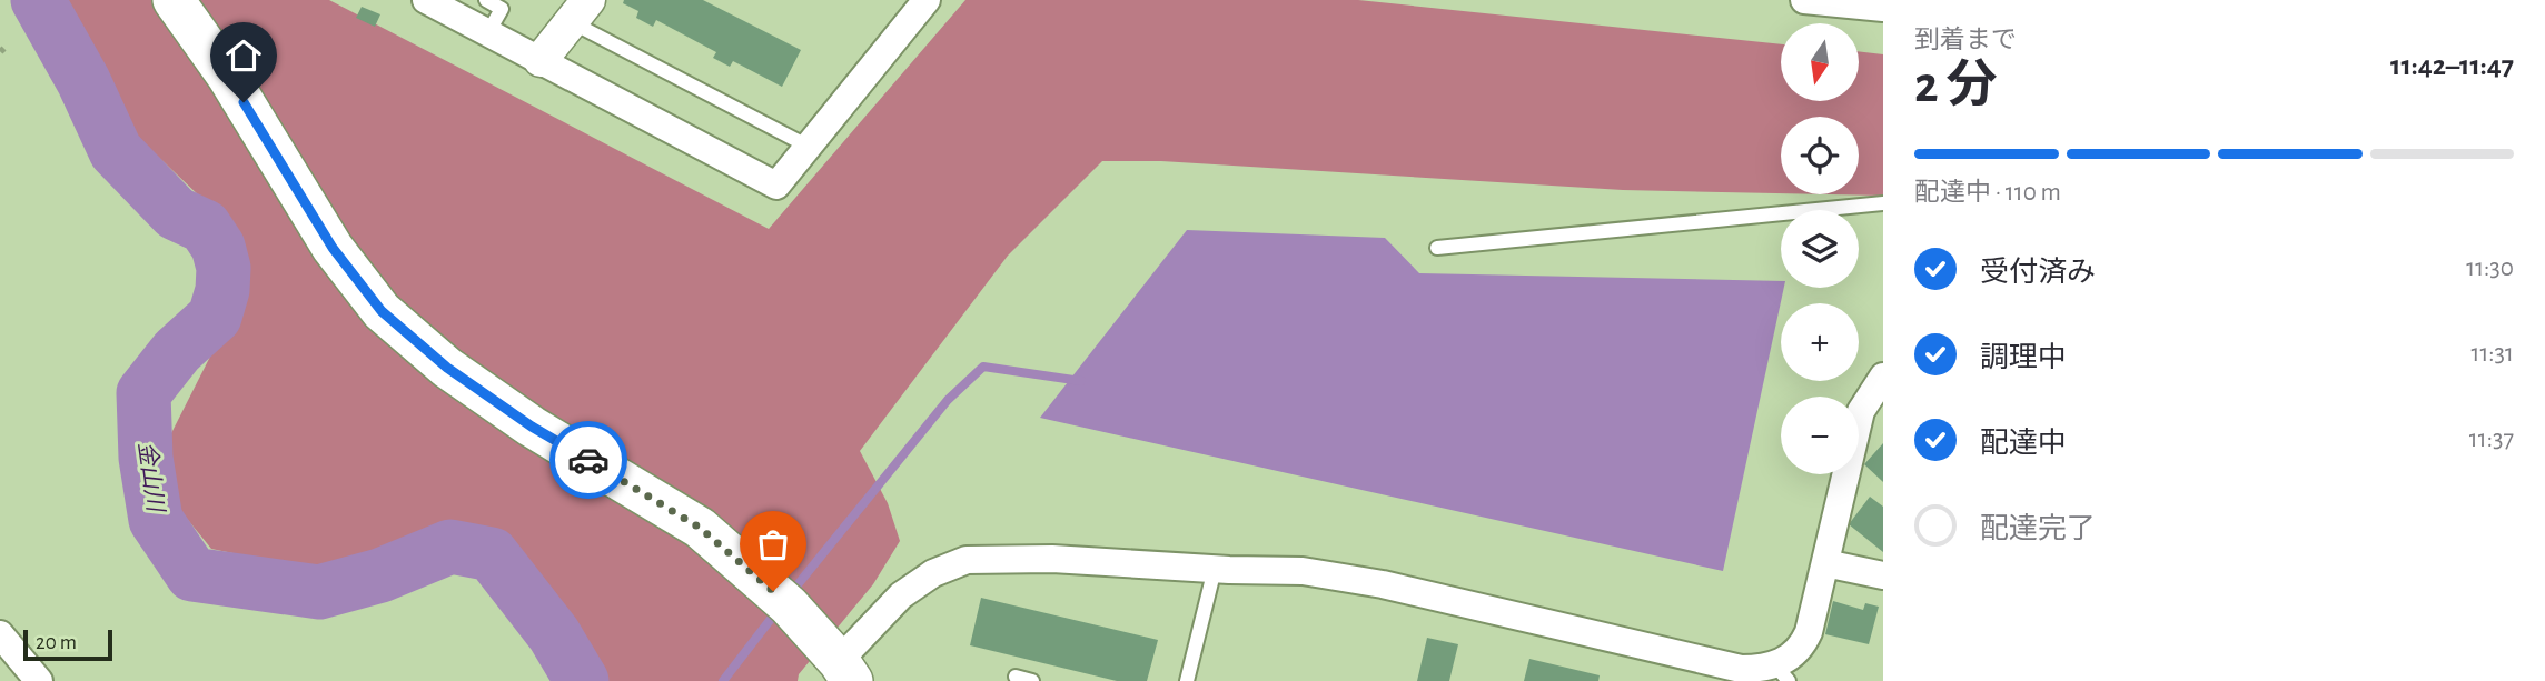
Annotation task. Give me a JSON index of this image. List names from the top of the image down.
{
  "water": ["金山川"],
  "scale_bar": "20 m",
  "north": "bottom",
  "page": {
    "heading": ["2 分", "到着まで", "11:42–11:47"],
    "map_buttons": ["+", "−"],
    "bar": "配達中 · 110 m",
    "list": [
      ["受付済み", "11:30"],
      ["調理中", "11:31"],
      ["配達中", "11:37"],
      "配達完了"
    ],
    "scale": "20 m"
  }
}
